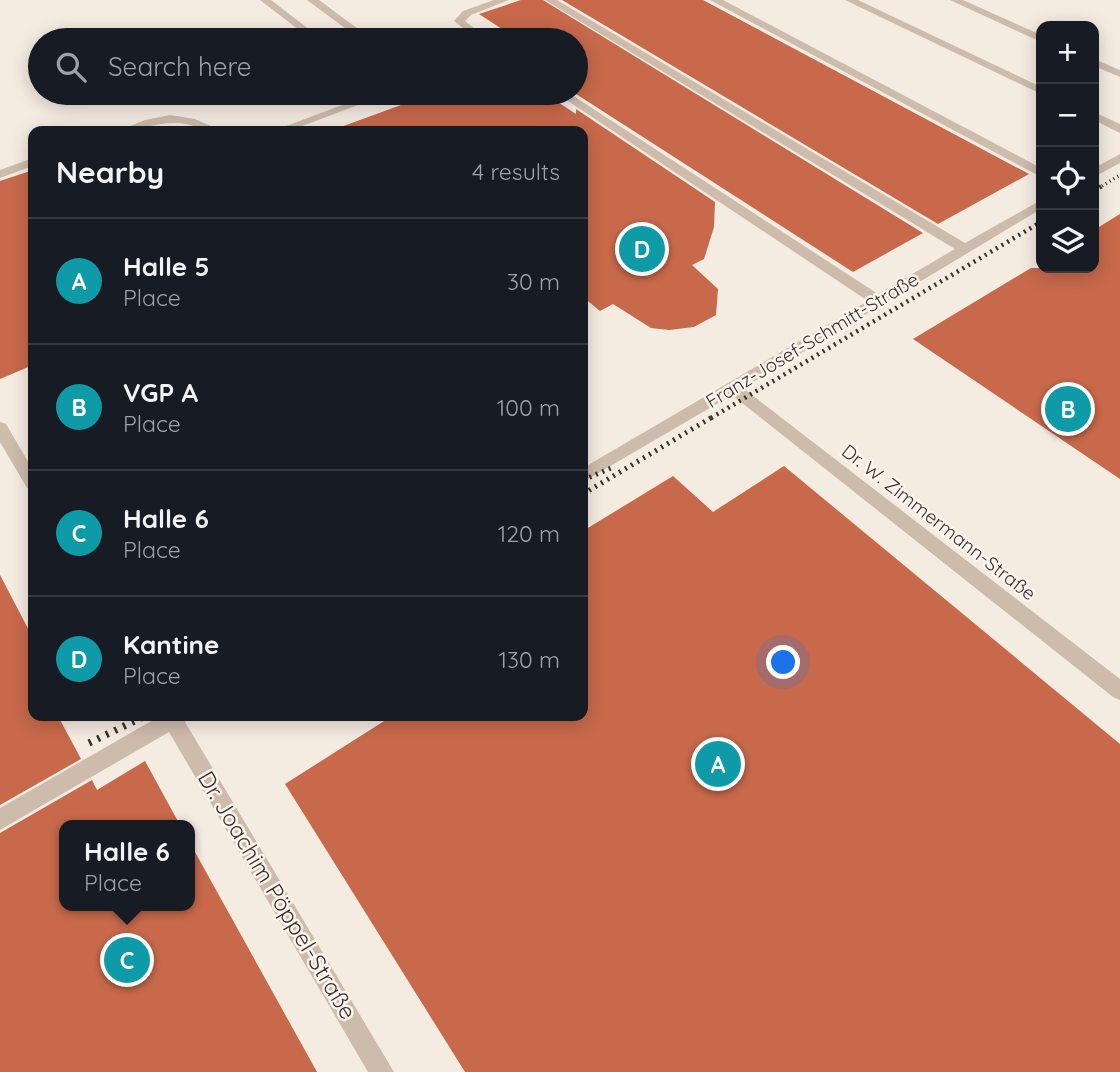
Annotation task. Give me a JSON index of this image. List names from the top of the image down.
{
  "streets": {
    "lane": ["Franz-Josef-Schmitt-Straße", "Dr. W. Zimmermann-Straße", "Dr. Joachim Pöppel-Straße"]
  },
  "crossings": [
    ["Franz-Josef-Schmitt-Straße", "Dr. W. Zimmermann-Straße"]
  ],
  "page": {
    "map_buttons": ["+", "−"],
    "search": "Search here",
    "heading": ["Nearby", "4 results"],
    "list": [
      {
        "mark": "A",
        "name": "Halle 5",
        "note": "Place",
        "value": "30 m"
      },
      {
        "mark": "B",
        "name": "VGP A",
        "note": "Place",
        "value": "100 m"
      },
      {
        "mark": "C",
        "name": "Halle 6",
        "note": "Place",
        "value": "120 m"
      },
      {
        "mark": "D",
        "name": "Kantine",
        "note": "Place",
        "value": "130 m"
      }
    ],
    "pins": [
      "D",
      "B",
      "A",
      "C"
    ],
    "popup": ["Halle 6", "Place"]
  }
}
